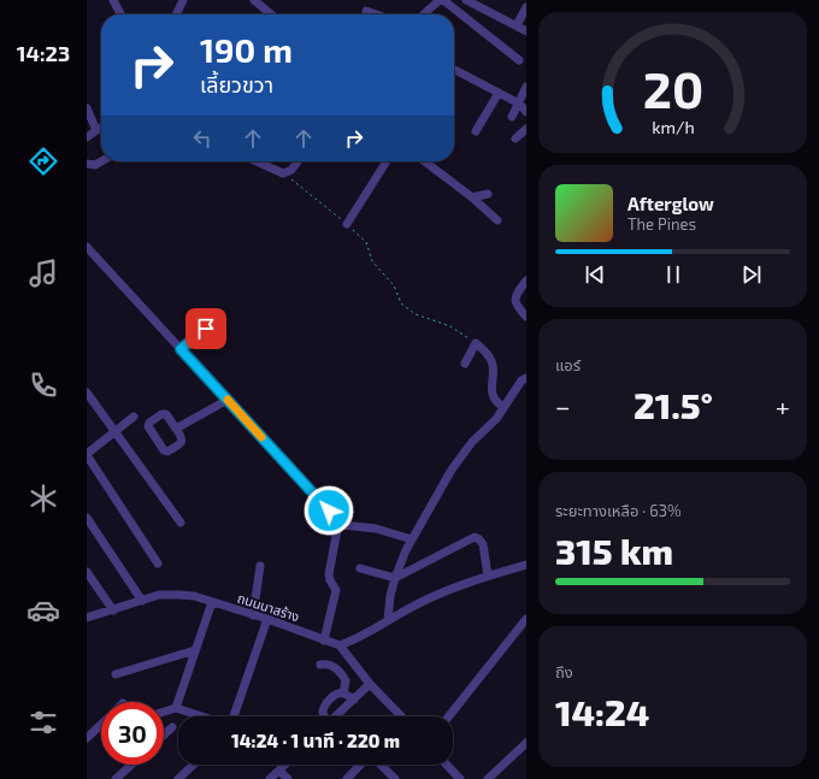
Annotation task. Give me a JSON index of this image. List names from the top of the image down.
{
  "streets": {
    "street": ["ถนนนาสร้าง"]
  },
  "page": {
    "tabs": "14:23",
    "turn": ["190 m", "เลี้ยวขวา"],
    "song": ["Afterglow", "The Pines"],
    "tile": [
      "แอร์",
      ["ระยะทางเหลือ · 63%", "315 km"],
      ["ถึง", "14:24"]
    ],
    "heat": ["−", "21.5°", "+"],
    "limit": "30",
    "trip": "14:24 · 1 นาที · 220 m",
    "gauge": ["20", "km/h"]
  }
}
